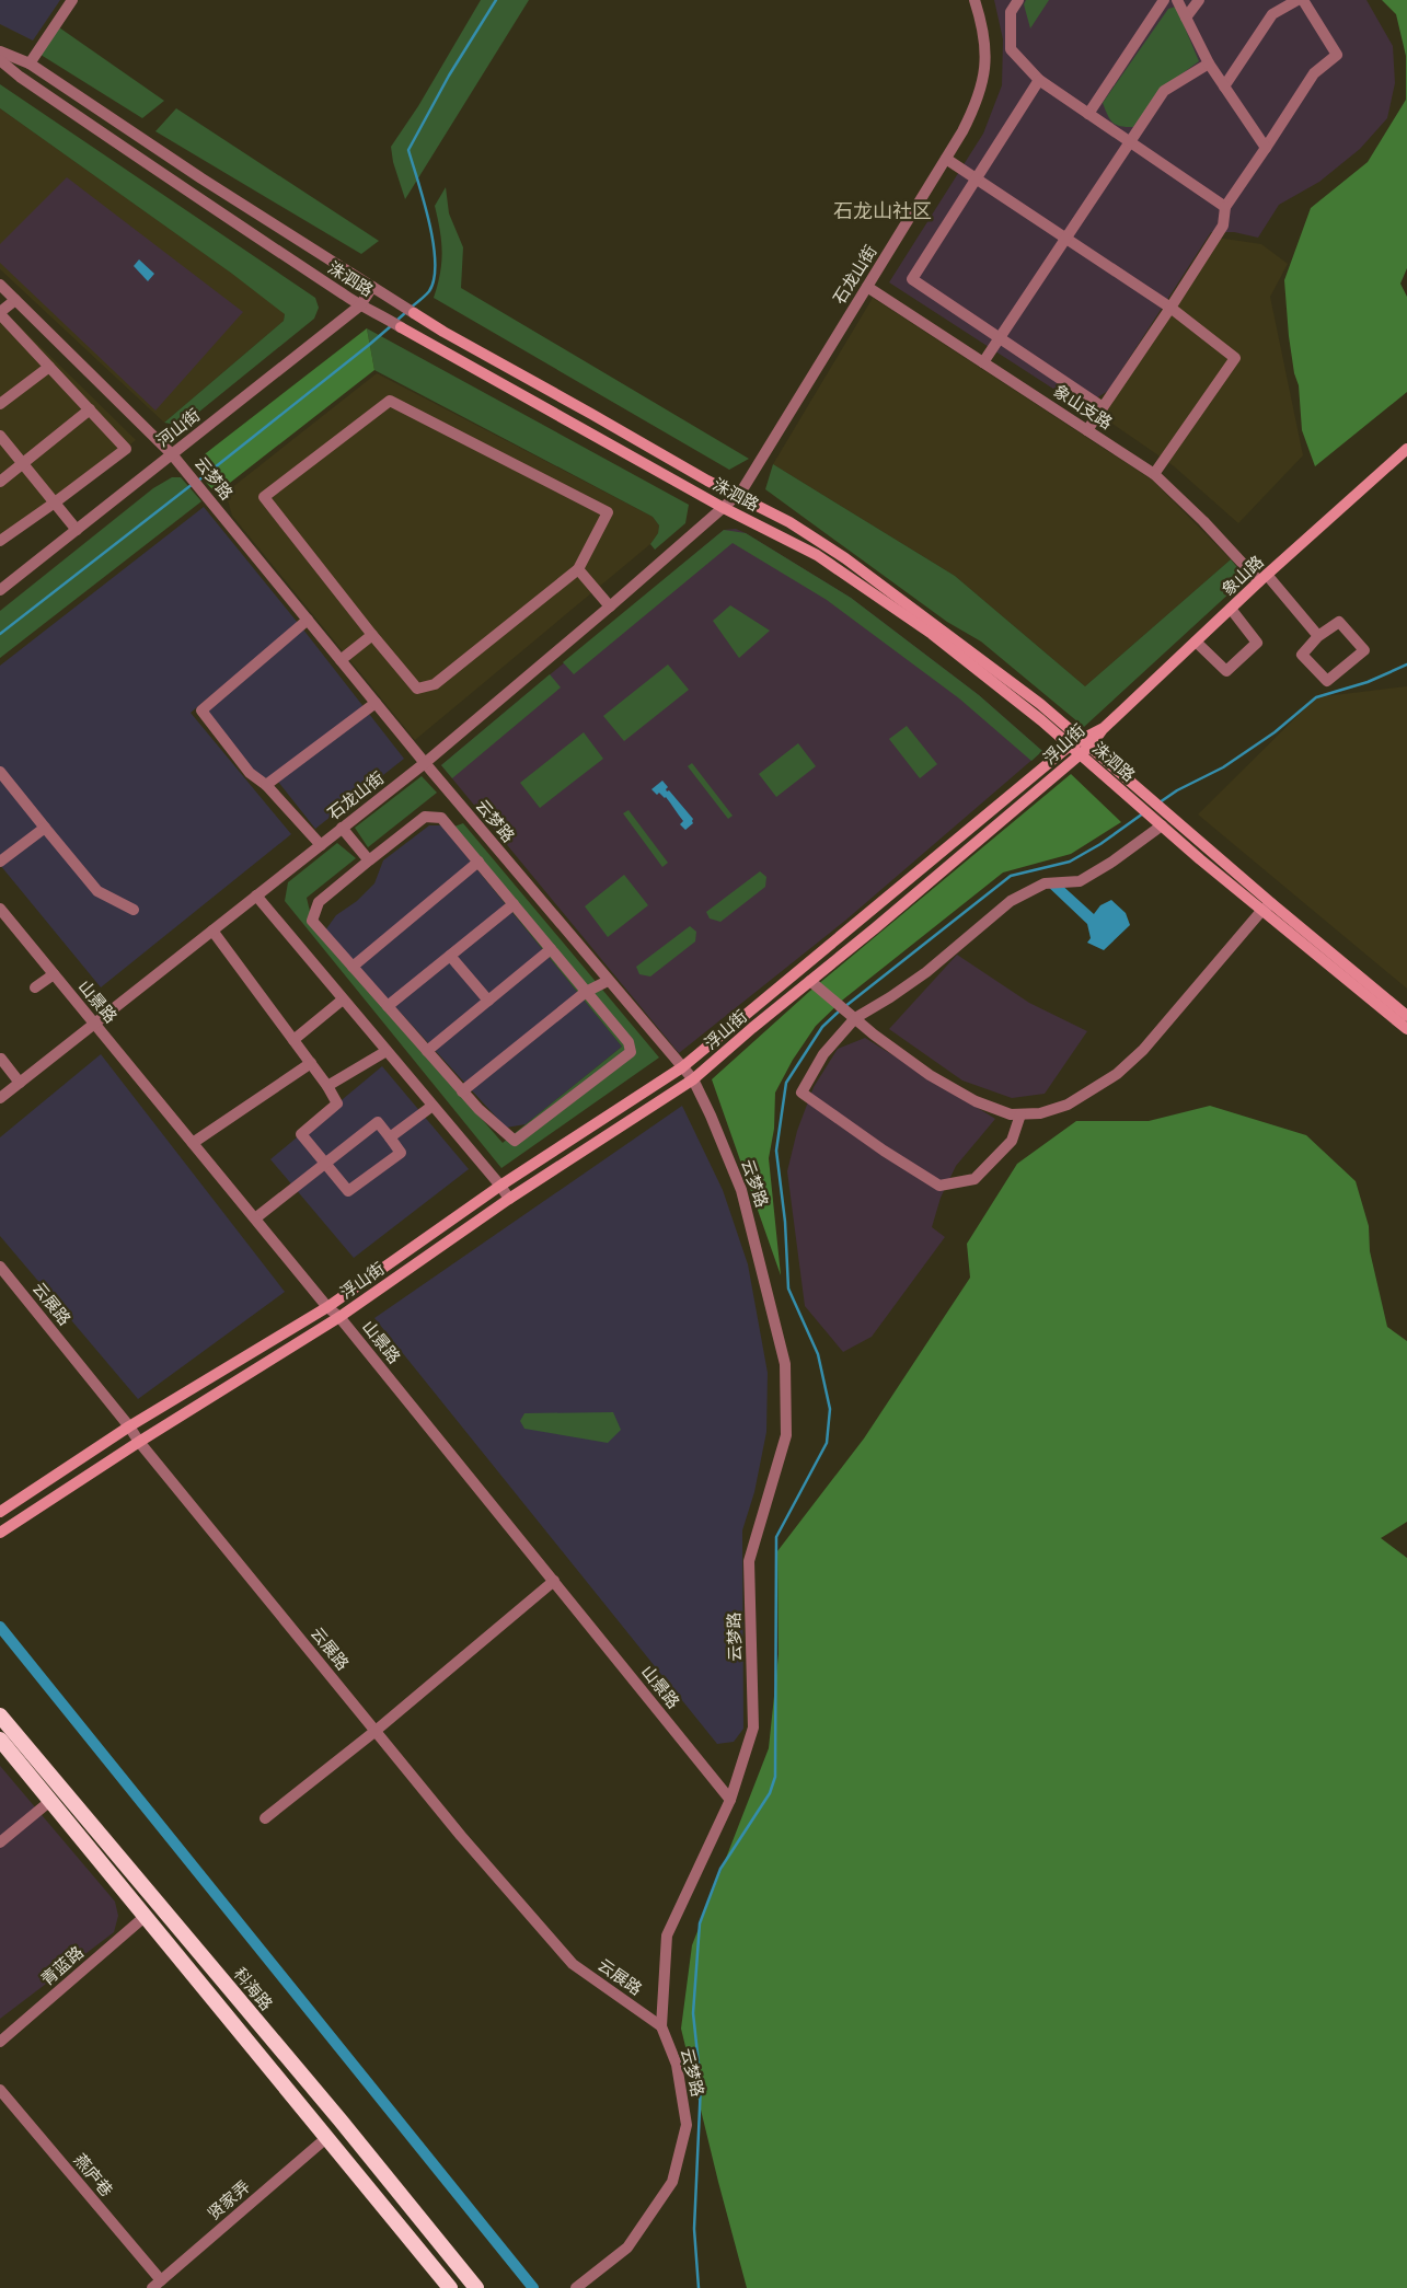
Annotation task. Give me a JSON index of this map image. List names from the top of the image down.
{
  "streets": {
    "highway": ["科海路"],
    "main road": ["洙泗路", "象山路", "浮山街"],
    "street": [
      "石龙山街",
      "象山支路",
      "河山街",
      "云梦路",
      "山景路",
      "云展路",
      "青蓝路",
      "燕庐巷",
      "贤家弄"
    ]
  },
  "crossings": [
    ["石龙山街", "洙泗路"],
    ["石龙山街", "象山支路"],
    ["石龙山街", "云梦路"],
    ["石龙山街", "山景路"],
    ["洙泗路", "河山街"],
    ["洙泗路", "浮山街"],
    ["象山支路", "象山路"],
    ["河山街", "云梦路"],
    ["云梦路", "浮山街"],
    ["云梦路", "山景路"],
    ["云梦路", "云展路"],
    ["象山路", "浮山街"],
    ["浮山街", "山景路"],
    ["浮山街", "云展路"],
    ["燕庐巷", "贤家弄"]
  ],
  "districts": ["石龙山社区"]
}
